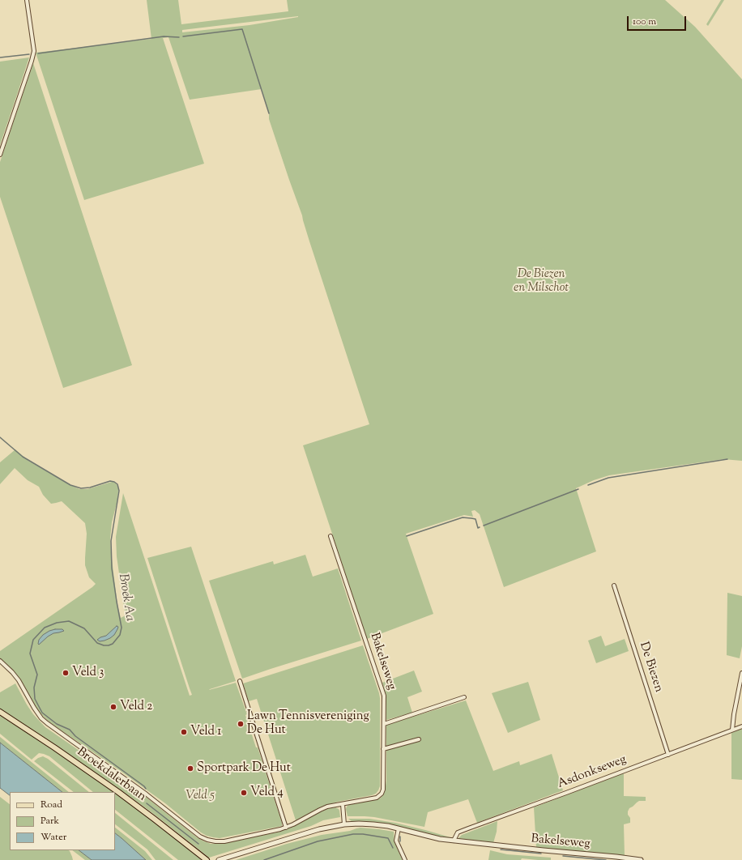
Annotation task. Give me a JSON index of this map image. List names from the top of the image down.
{
  "streets": {
    "main road": ["Broekdalerbaan"],
    "street": ["Bakelseweg", "De Biezen", "Asdonkseweg"]
  },
  "crossings": [
    ["Bakelseweg", "Asdonkseweg"],
    ["De Biezen", "Asdonkseweg"]
  ],
  "water": ["Broek Aa"],
  "parks": ["De Biezen en Milschot", "Veld 5"],
  "places": [
    "Veld 3",
    "Veld 2",
    "Lawn Tennisvereniging De Hut",
    "Veld 1",
    "Sportpark De Hut",
    "Veld 4"
  ],
  "legend": ["Road", "Park", "Water"],
  "scale_bar": "100 m"
}
